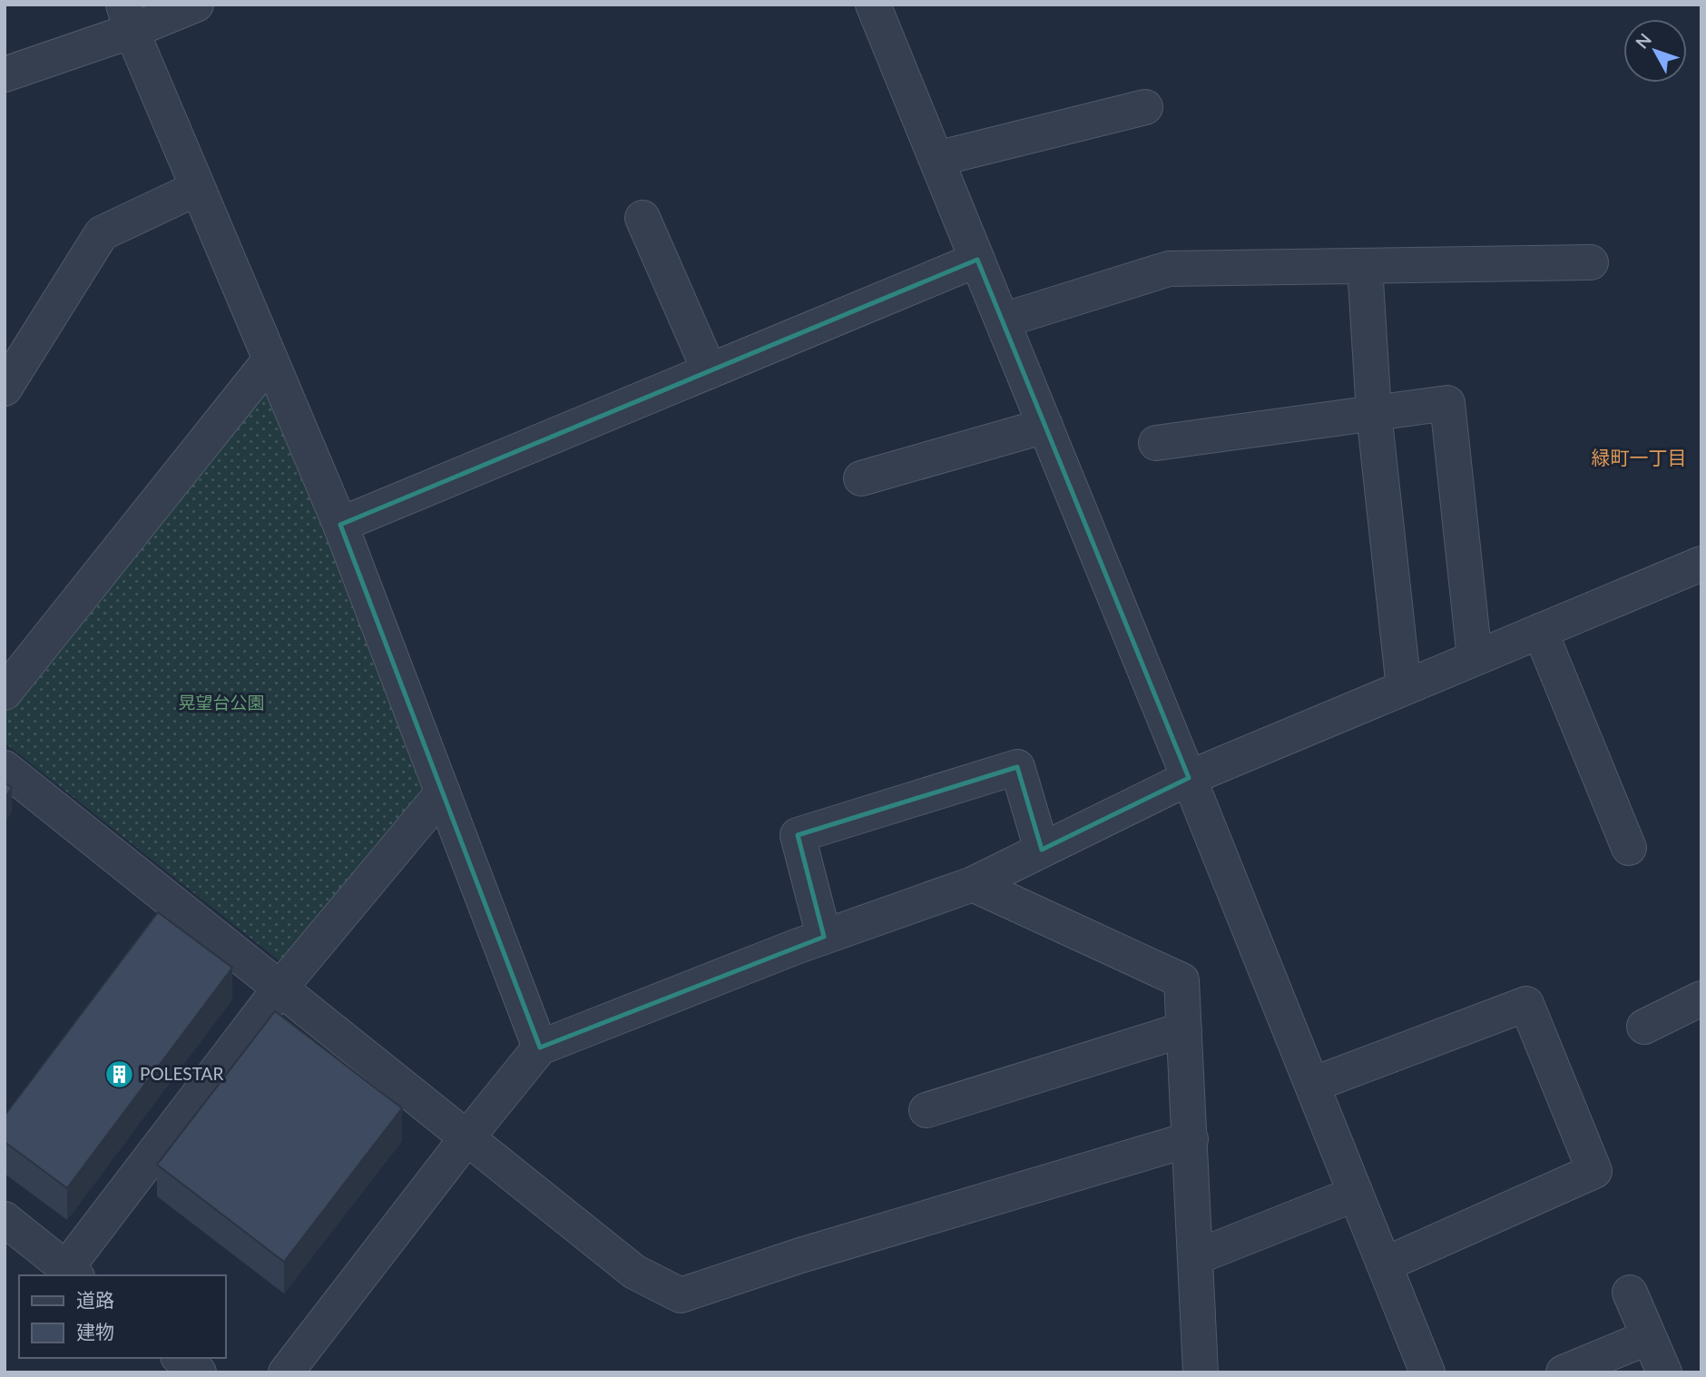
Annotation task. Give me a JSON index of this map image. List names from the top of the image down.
{
  "districts": ["緑町一丁目"],
  "parks": ["晃望台公園"],
  "places": {
    "building": ["POLESTAR"]
  },
  "legend": ["道路", "建物"],
  "north": "top left"
}
